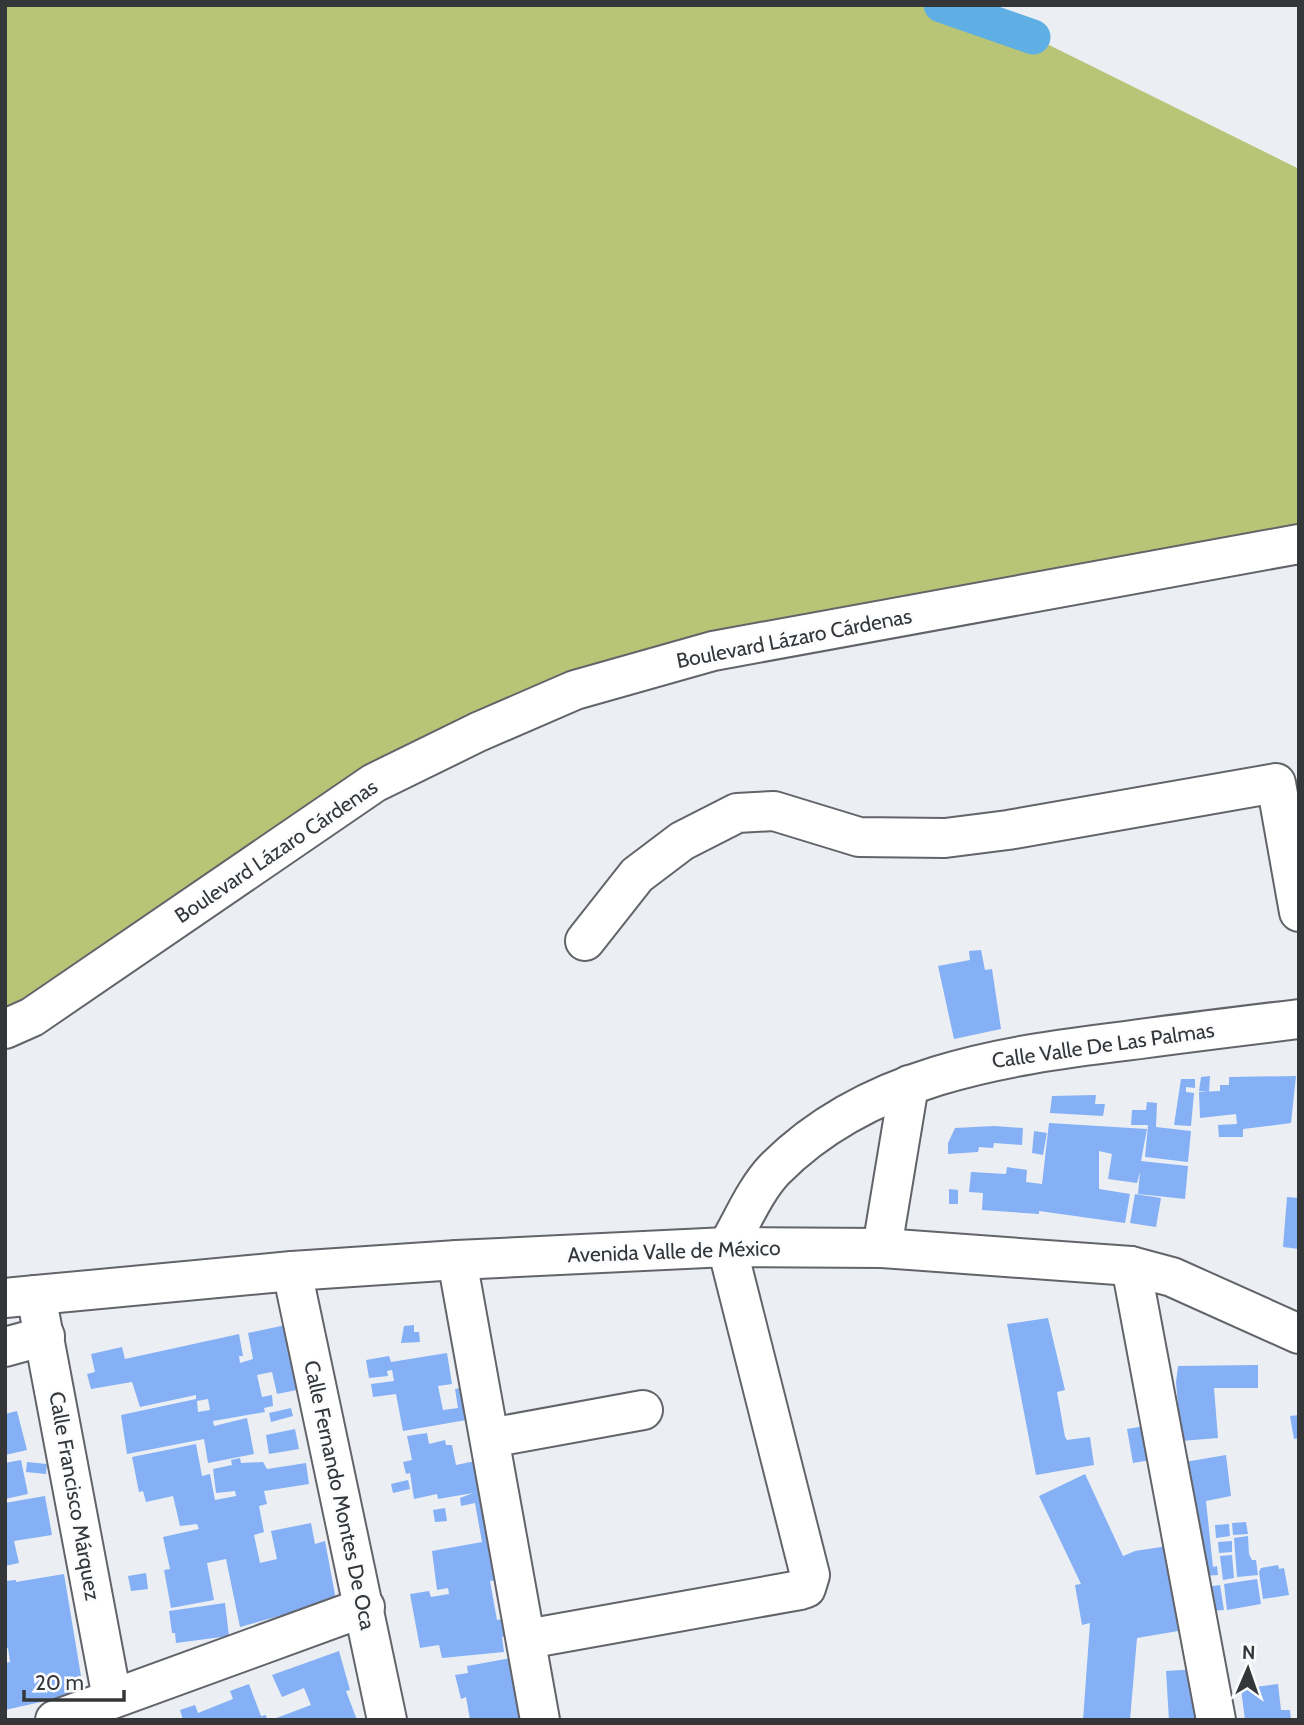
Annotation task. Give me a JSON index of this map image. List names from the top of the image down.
{
  "streets": {
    "main road": [
      "Boulevard Lázaro Cárdenas",
      "Calle Valle De Las Palmas",
      "Avenida Valle de México",
      "Calle Fernando Montes De Oca",
      "Calle Francisco Márquez"
    ]
  },
  "crossings": [
    ["Calle Valle De Las Palmas", "Avenida Valle de México"],
    ["Avenida Valle de México", "Calle Fernando Montes De Oca"],
    ["Avenida Valle de México", "Calle Francisco Márquez"]
  ],
  "scale_bar": "20 m",
  "north": "top"
}
